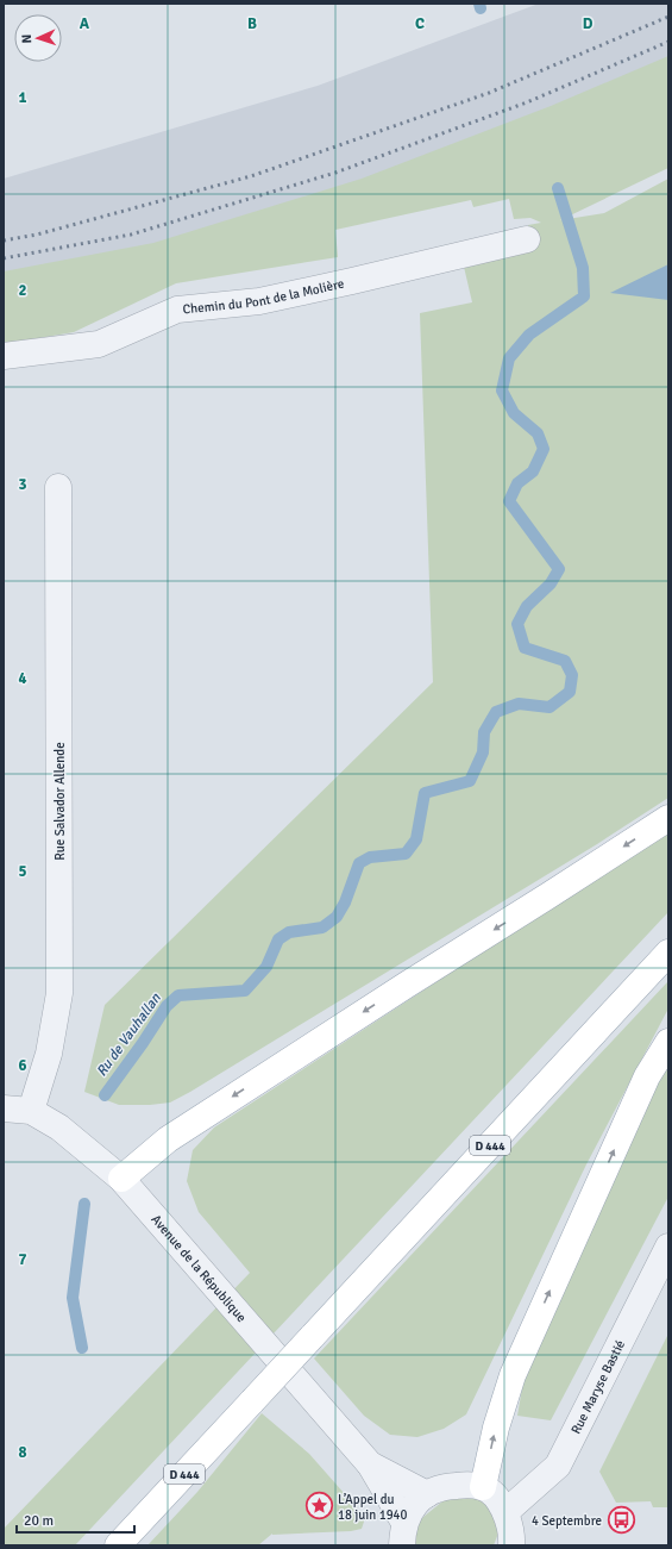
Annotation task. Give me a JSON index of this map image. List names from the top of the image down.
{
  "streets": {
    "main road": ["D 444"],
    "street": [
      "Chemin du Pont de la Molière",
      "Rue Salvador Allende",
      "Avenue de la République",
      "Rue Maryse Bastié"
    ]
  },
  "crossings": [
    ["Rue Salvador Allende", "Avenue de la République"]
  ],
  "water": ["Ru de Vauhallan"],
  "places": {
    "place": ["L’Appel du 18 juin 1940"],
    "bus stop": ["4 Septembre"]
  },
  "scale_bar": "20 m",
  "north": "left",
  "grid": {
    "columns": [
      "A",
      "B",
      "C",
      "D"
    ],
    "rows": [
      "1",
      "2",
      "3",
      "4",
      "5",
      "6",
      "7",
      "8"
    ]
  }
}
